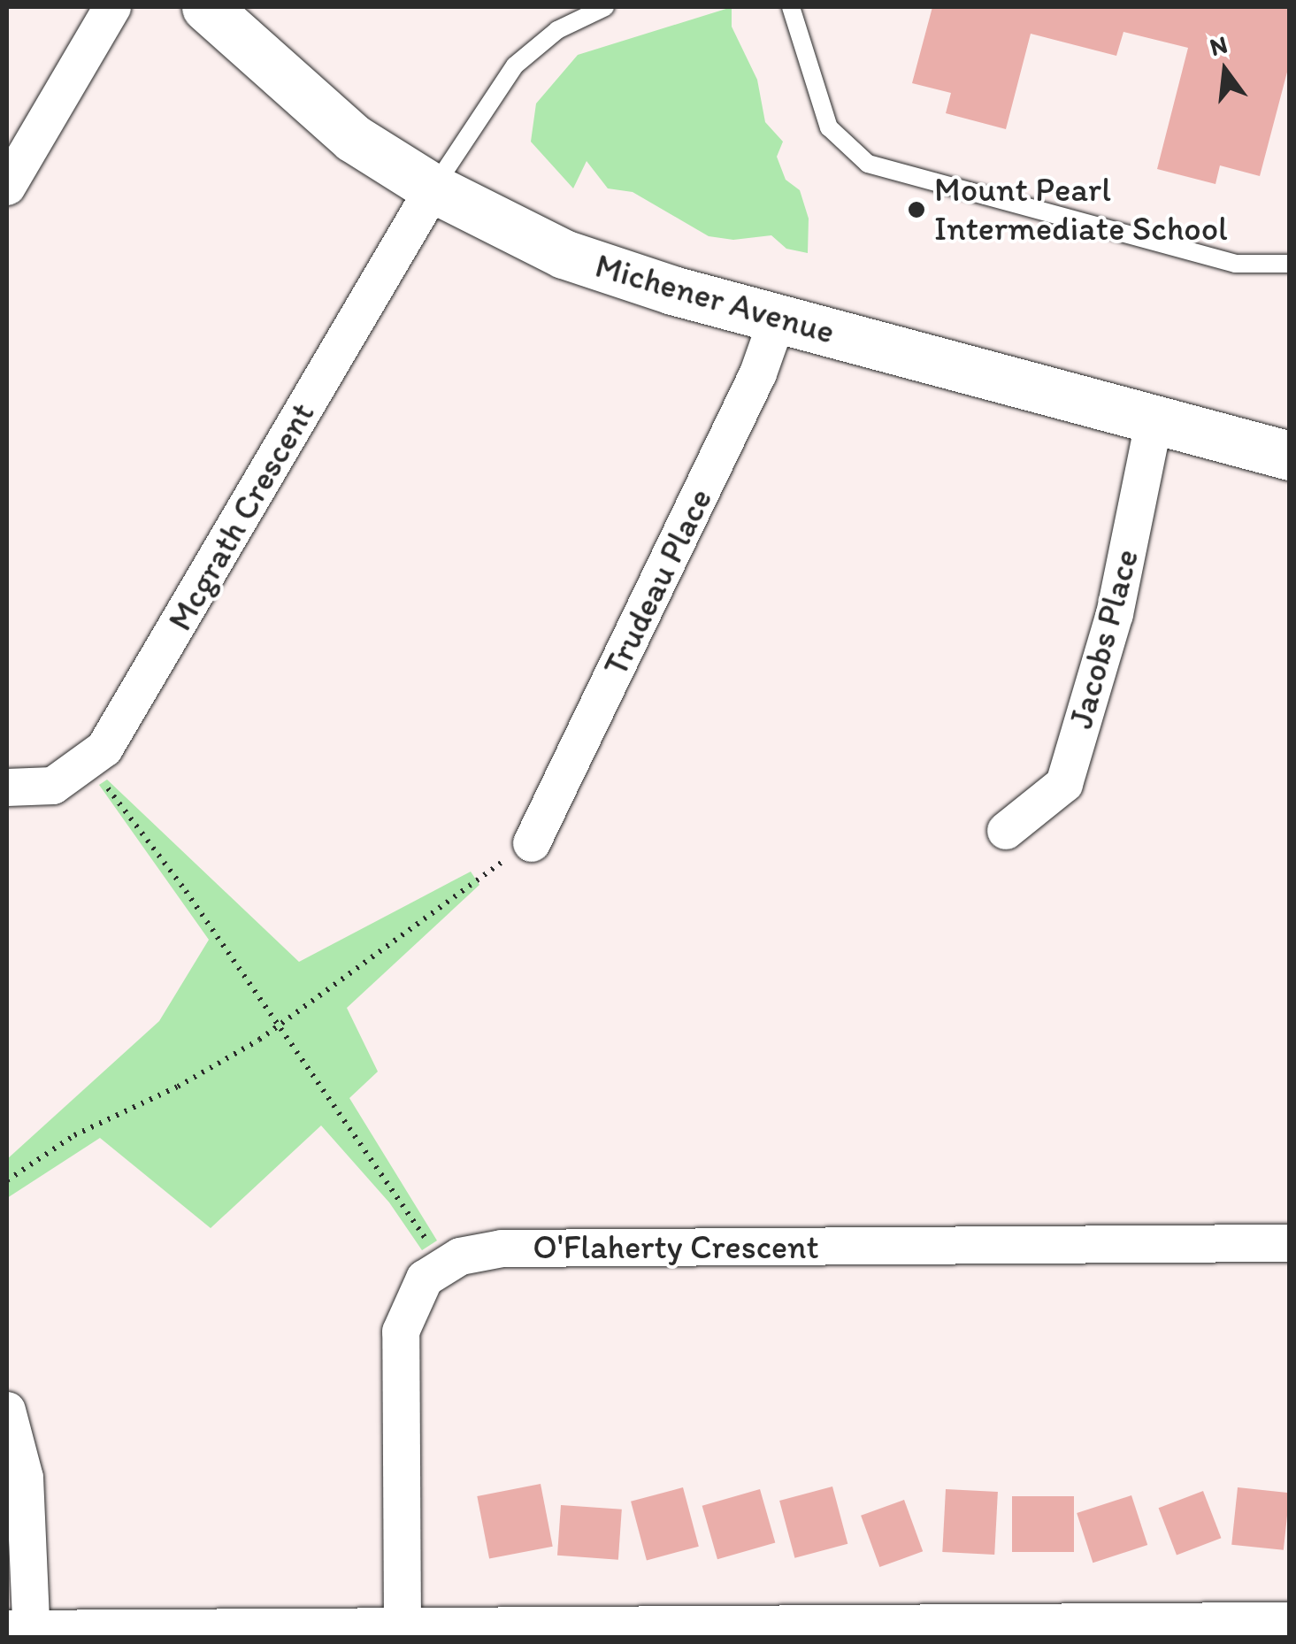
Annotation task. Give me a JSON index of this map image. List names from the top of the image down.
{
  "streets": {
    "street": [
      "Michener Avenue",
      "Mcgrath Crescent",
      "Trudeau Place",
      "Jacobs Place",
      "O'Flaherty Crescent"
    ]
  },
  "crossings": [
    ["Michener Avenue", "Mcgrath Crescent"],
    ["Michener Avenue", "Trudeau Place"],
    ["Michener Avenue", "Jacobs Place"]
  ],
  "places": ["Mount Pearl Intermediate School"],
  "north": "top"
}
